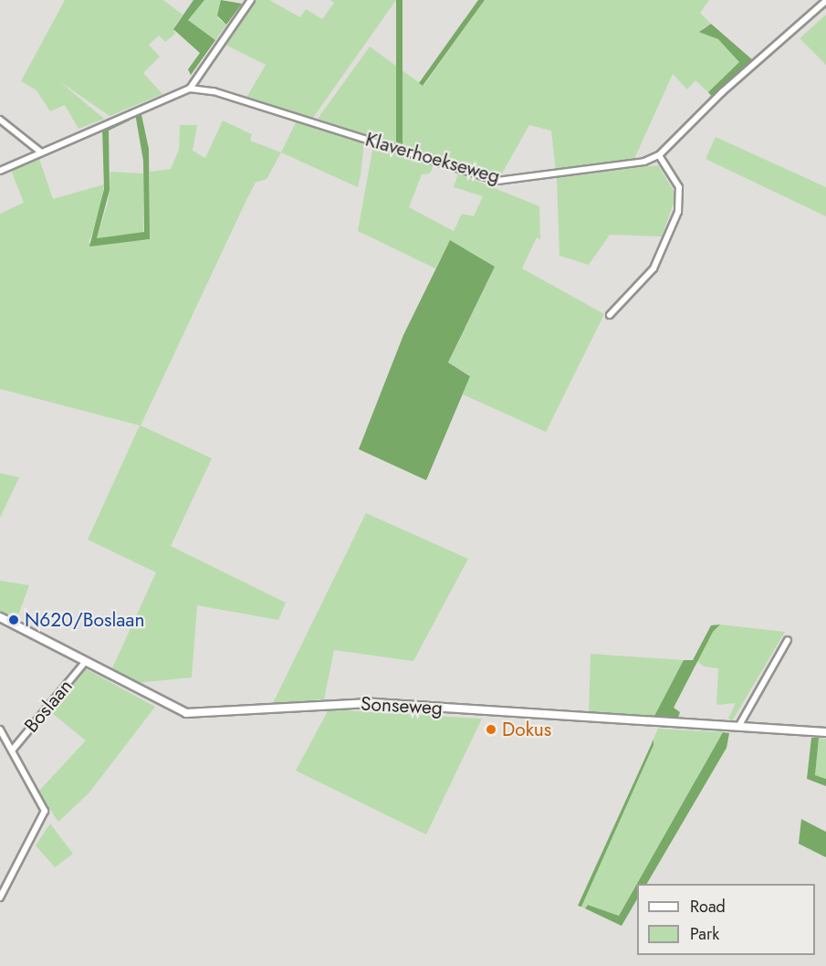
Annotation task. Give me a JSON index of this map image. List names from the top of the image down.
{
  "streets": {
    "main road": ["Sonseweg"],
    "street": ["Klaverhoekseweg", "Boslaan"]
  },
  "crossings": [
    ["Boslaan", "Sonseweg"]
  ],
  "places": ["N620/Boslaan", "Dokus"],
  "legend": ["Road", "Park"]
}
